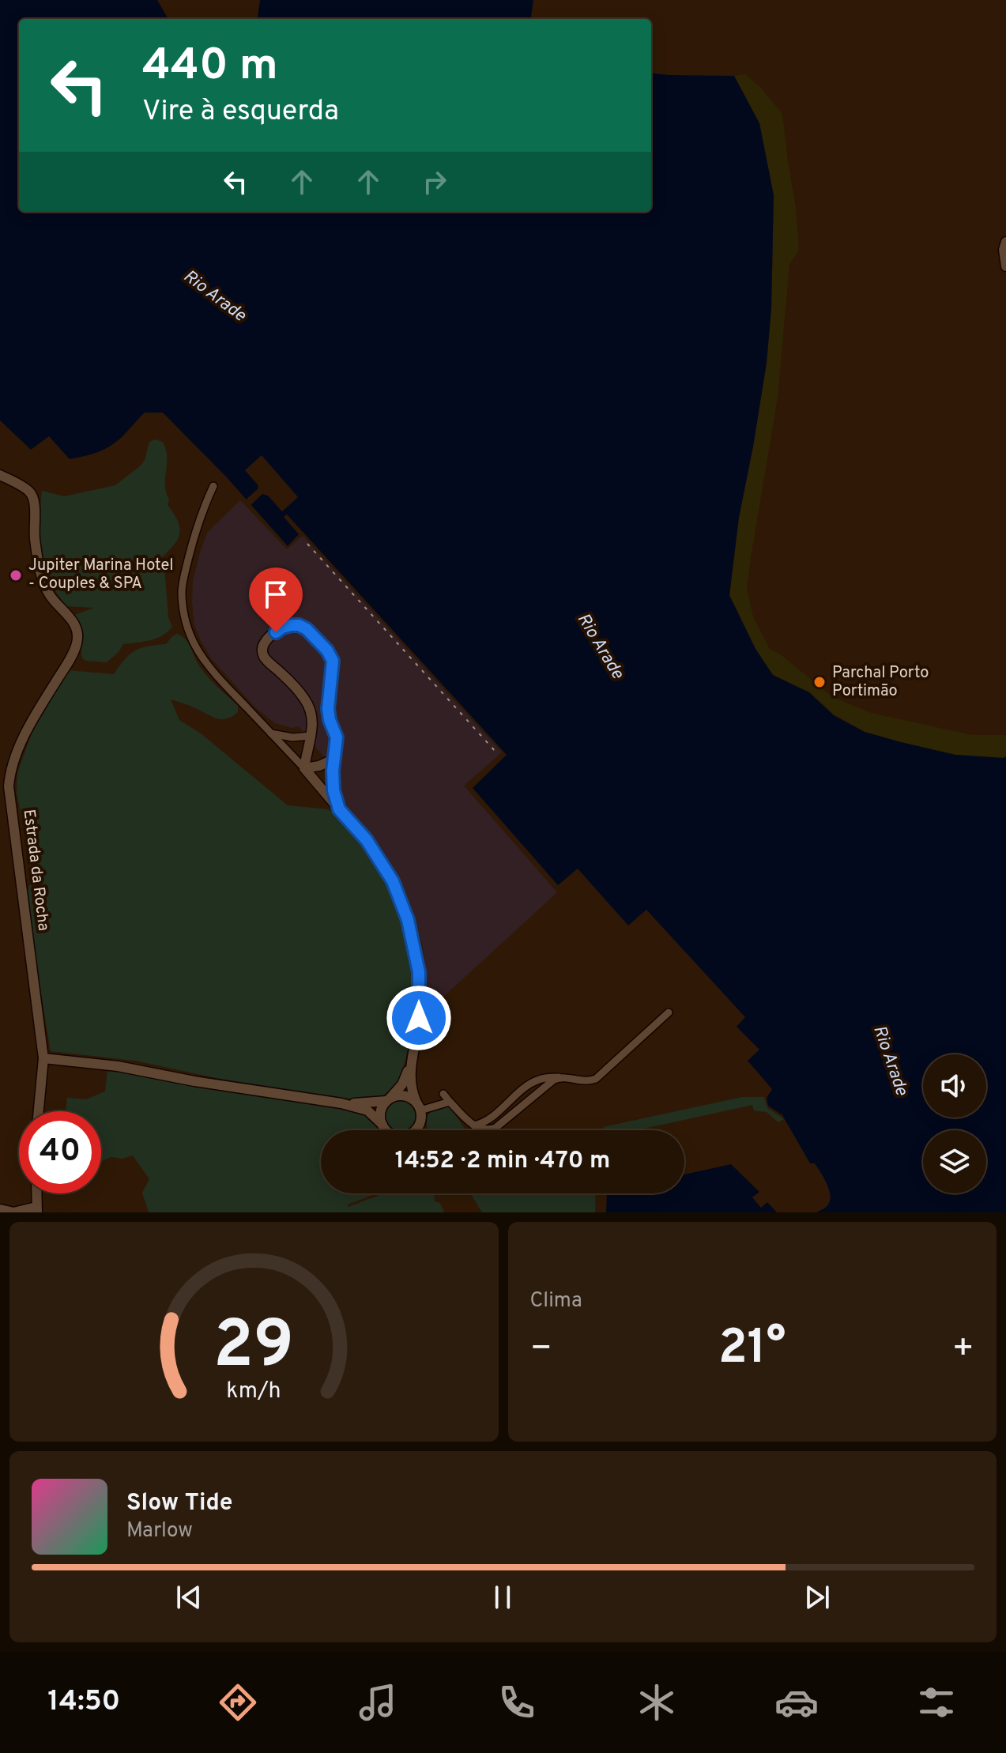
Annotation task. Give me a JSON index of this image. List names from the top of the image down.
{
  "streets": {
    "street": ["Estrada da Rocha"]
  },
  "water": ["Rio Arade"],
  "places": ["Jupiter Marina Hotel - Couples & SPA", "Parchal Porto Portimão"],
  "page": {
    "turn": ["440 m", "Vire à esquerda"],
    "limit": "40",
    "trip": "14:52 · 2 min · 470 m",
    "tile": "Clima",
    "heat": ["−", "21°", "+"],
    "song": ["Slow Tide", "Marlow"],
    "tabs": "14:50",
    "gauge": ["29", "km/h"]
  }
}
